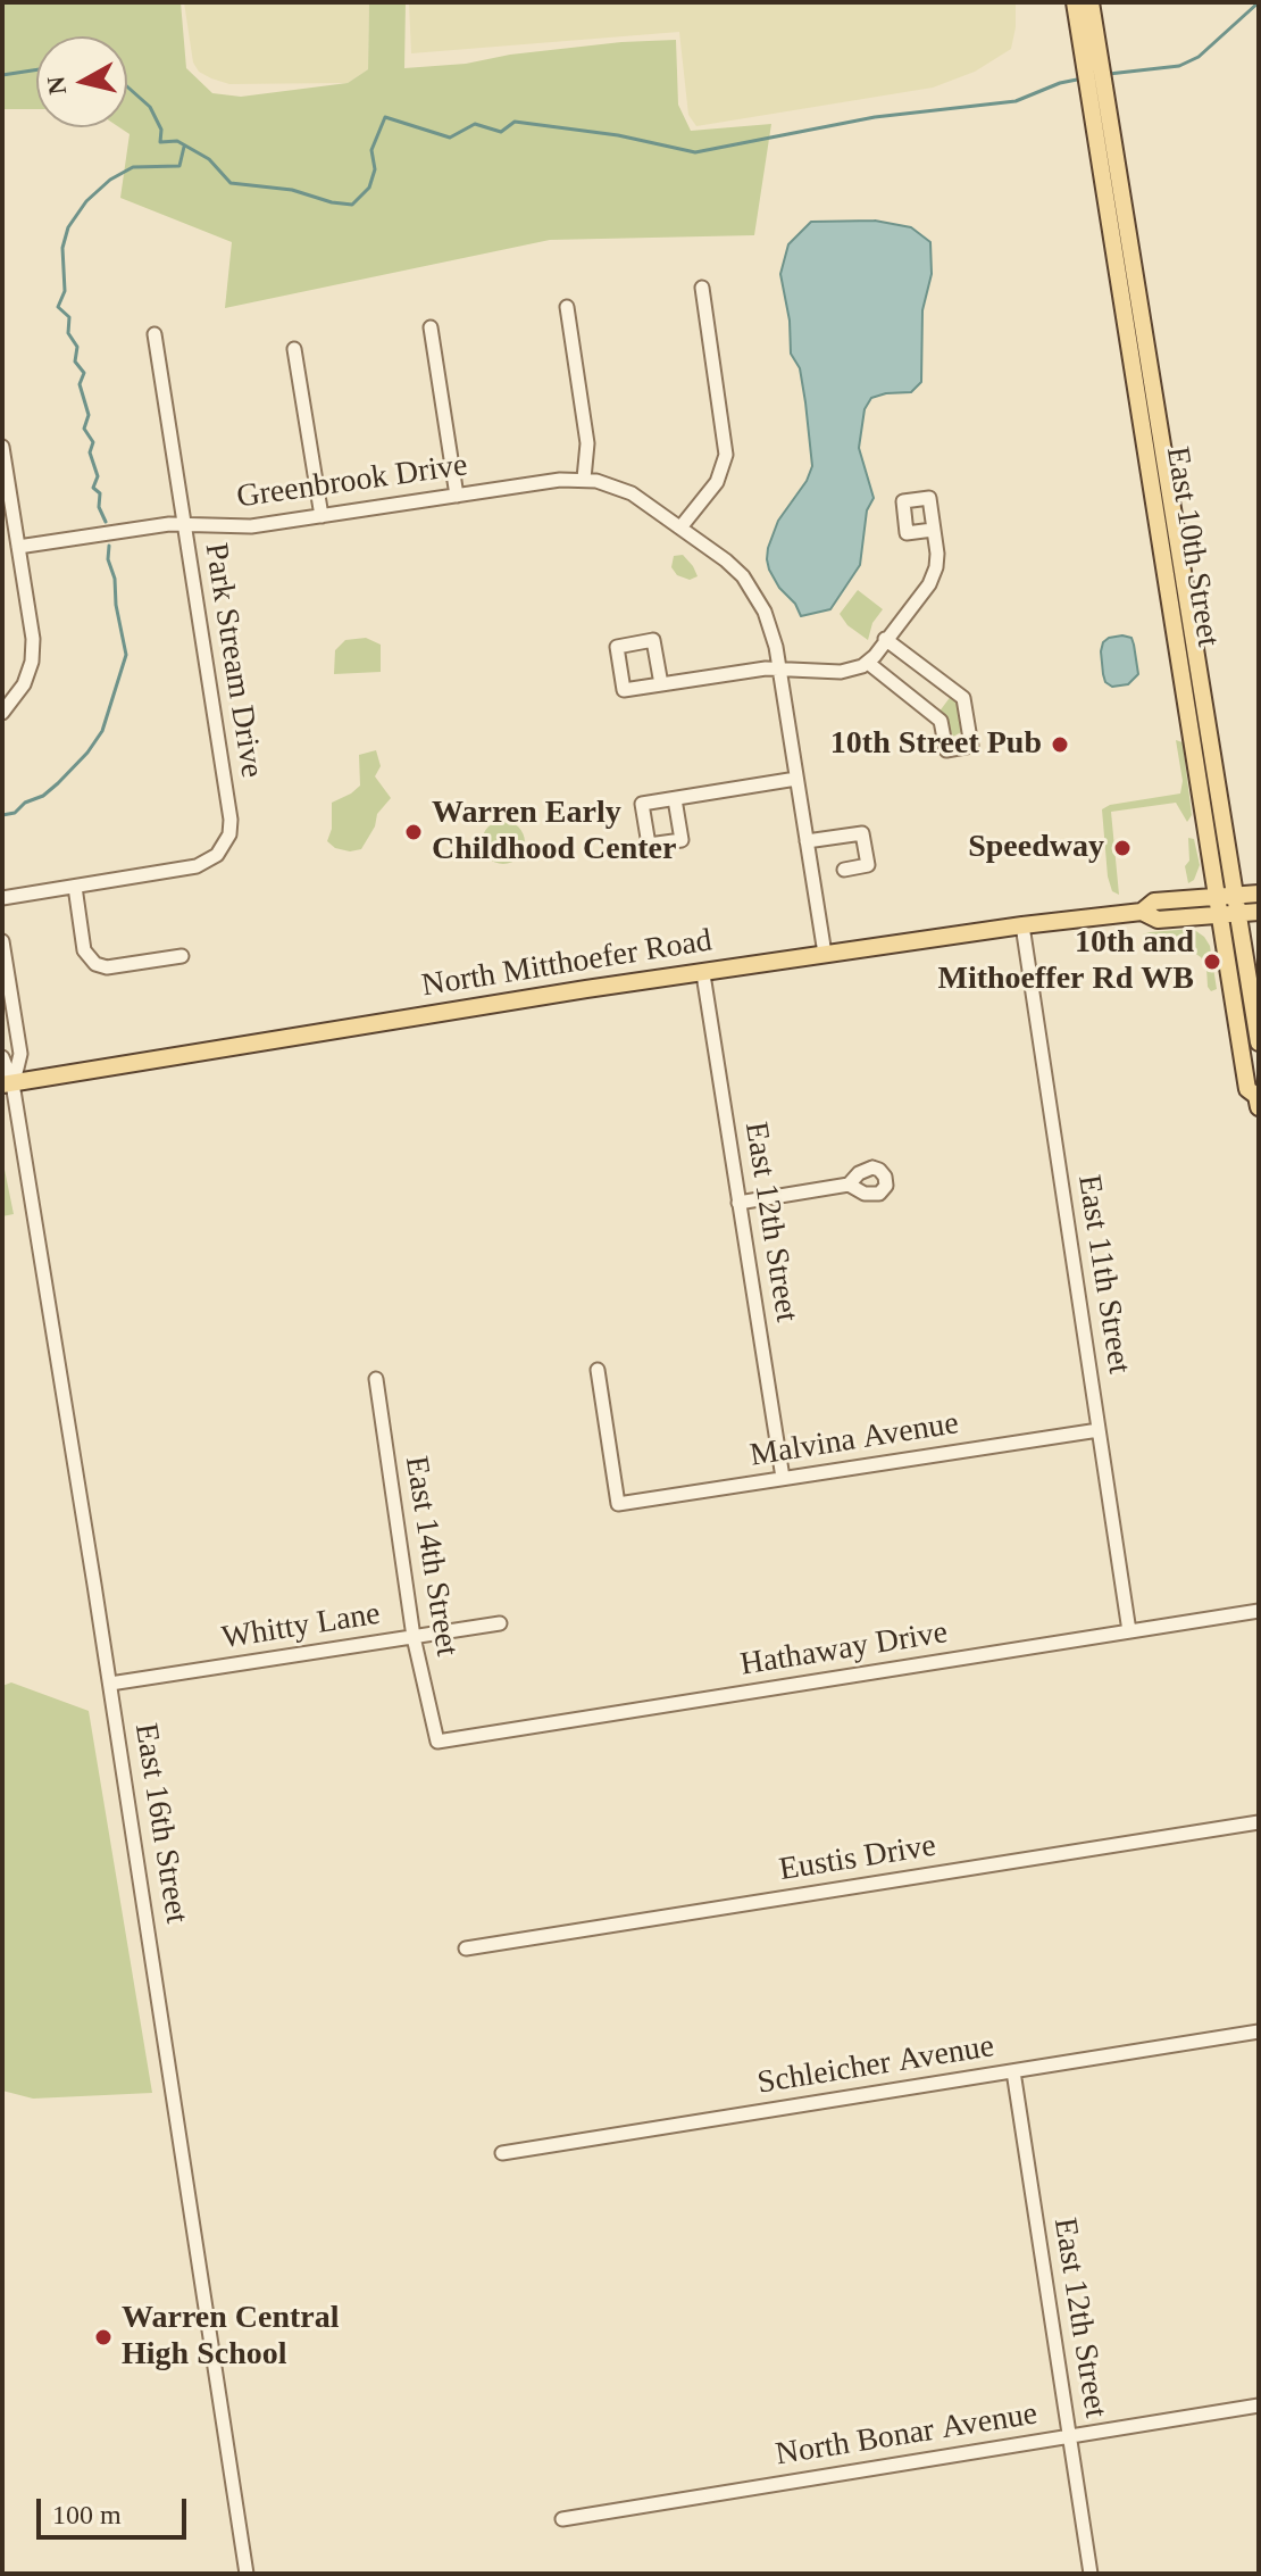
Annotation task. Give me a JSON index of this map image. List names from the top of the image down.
{
  "streets": {
    "main road": ["East 10th Street", "North Mitthoefer Road"],
    "street": [
      "Greenbrook Drive",
      "Park Stream Drive",
      "East 12th Street",
      "East 11th Street",
      "Malvina Avenue",
      "East 14th Street",
      "Whitty Lane",
      "Hathaway Drive",
      "East 16th Street",
      "Eustis Drive",
      "Schleicher Avenue",
      "North Bonar Avenue"
    ]
  },
  "crossings": [
    ["Greenbrook Drive", "Park Stream Drive"],
    ["Greenbrook Drive", "North Mitthoefer Road"],
    ["East 10th Street", "North Mitthoefer Road"],
    ["North Mitthoefer Road", "East 12th Street"],
    ["North Mitthoefer Road", "East 11th Street"],
    ["North Mitthoefer Road", "East 16th Street"],
    ["East 12th Street", "Malvina Avenue"],
    ["East 12th Street", "Schleicher Avenue"],
    ["East 12th Street", "North Bonar Avenue"],
    ["East 11th Street", "Malvina Avenue"],
    ["East 11th Street", "Hathaway Drive"],
    ["East 14th Street", "Whitty Lane"],
    ["East 14th Street", "Hathaway Drive"],
    ["Whitty Lane", "East 16th Street"]
  ],
  "places": [
    "10th Street Pub",
    "Warren Early Childhood Center",
    "Speedway",
    "10th and Mithoeffer Rd WB",
    "Warren Central High School"
  ],
  "scale_bar": "100 m",
  "north": "left"
}
